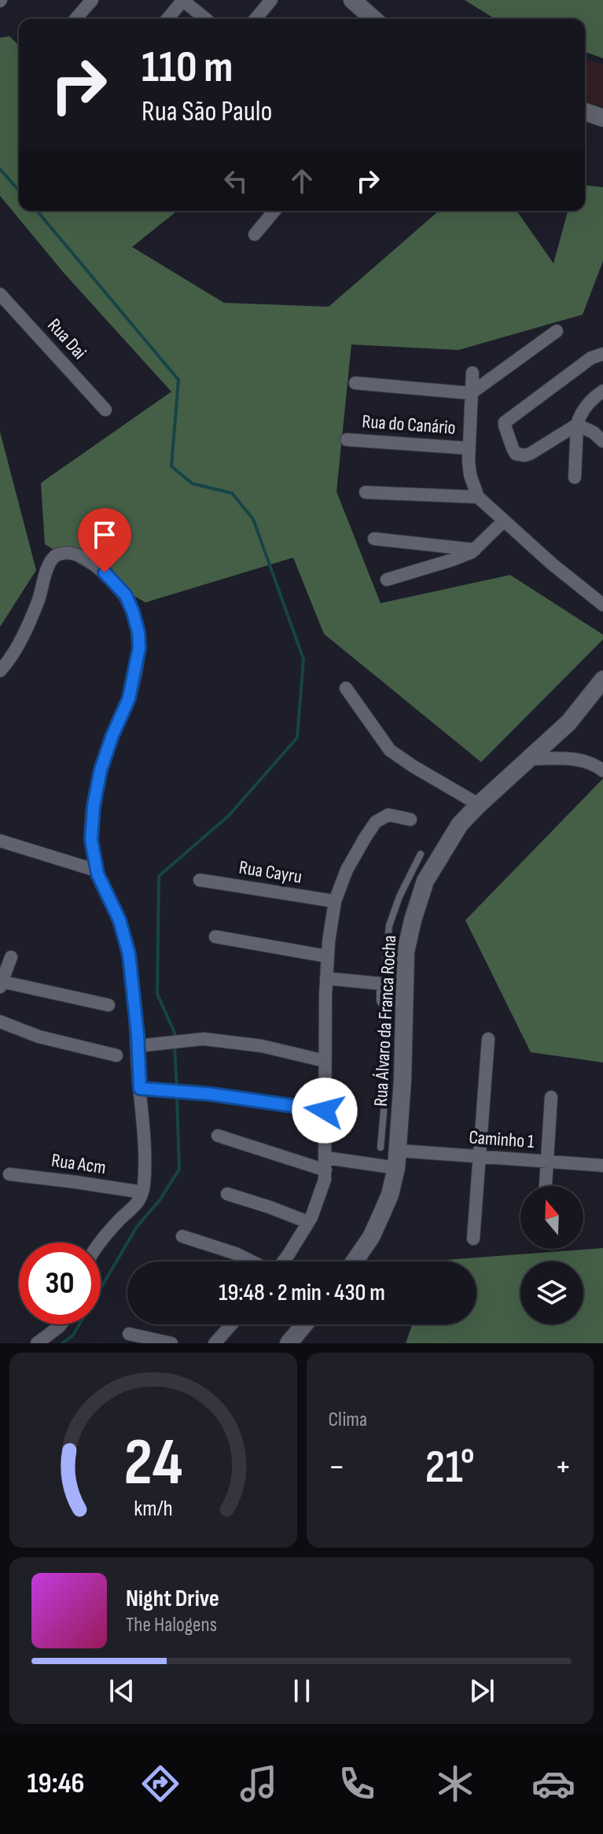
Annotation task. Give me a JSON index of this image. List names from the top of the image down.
{
  "streets": {
    "main road": ["Rua Álvaro da Franca Rocha"],
    "street": [
      "Rua Dai",
      "Rua do Canário",
      "Rua Cayru",
      "Caminho 1",
      "Rua Acm"
    ]
  },
  "crossings": [
    ["Rua Álvaro da Franca Rocha", "Caminho 1"]
  ],
  "north": "top",
  "page": {
    "turn": ["110 m", "Rua São Paulo"],
    "limit": "30",
    "trip": "19:48 · 2 min · 430 m",
    "tile": "Clima",
    "heat": ["−", "21°", "+"],
    "song": ["Night Drive", "The Halogens"],
    "tabs": "19:46",
    "gauge": ["24", "km/h"]
  }
}
